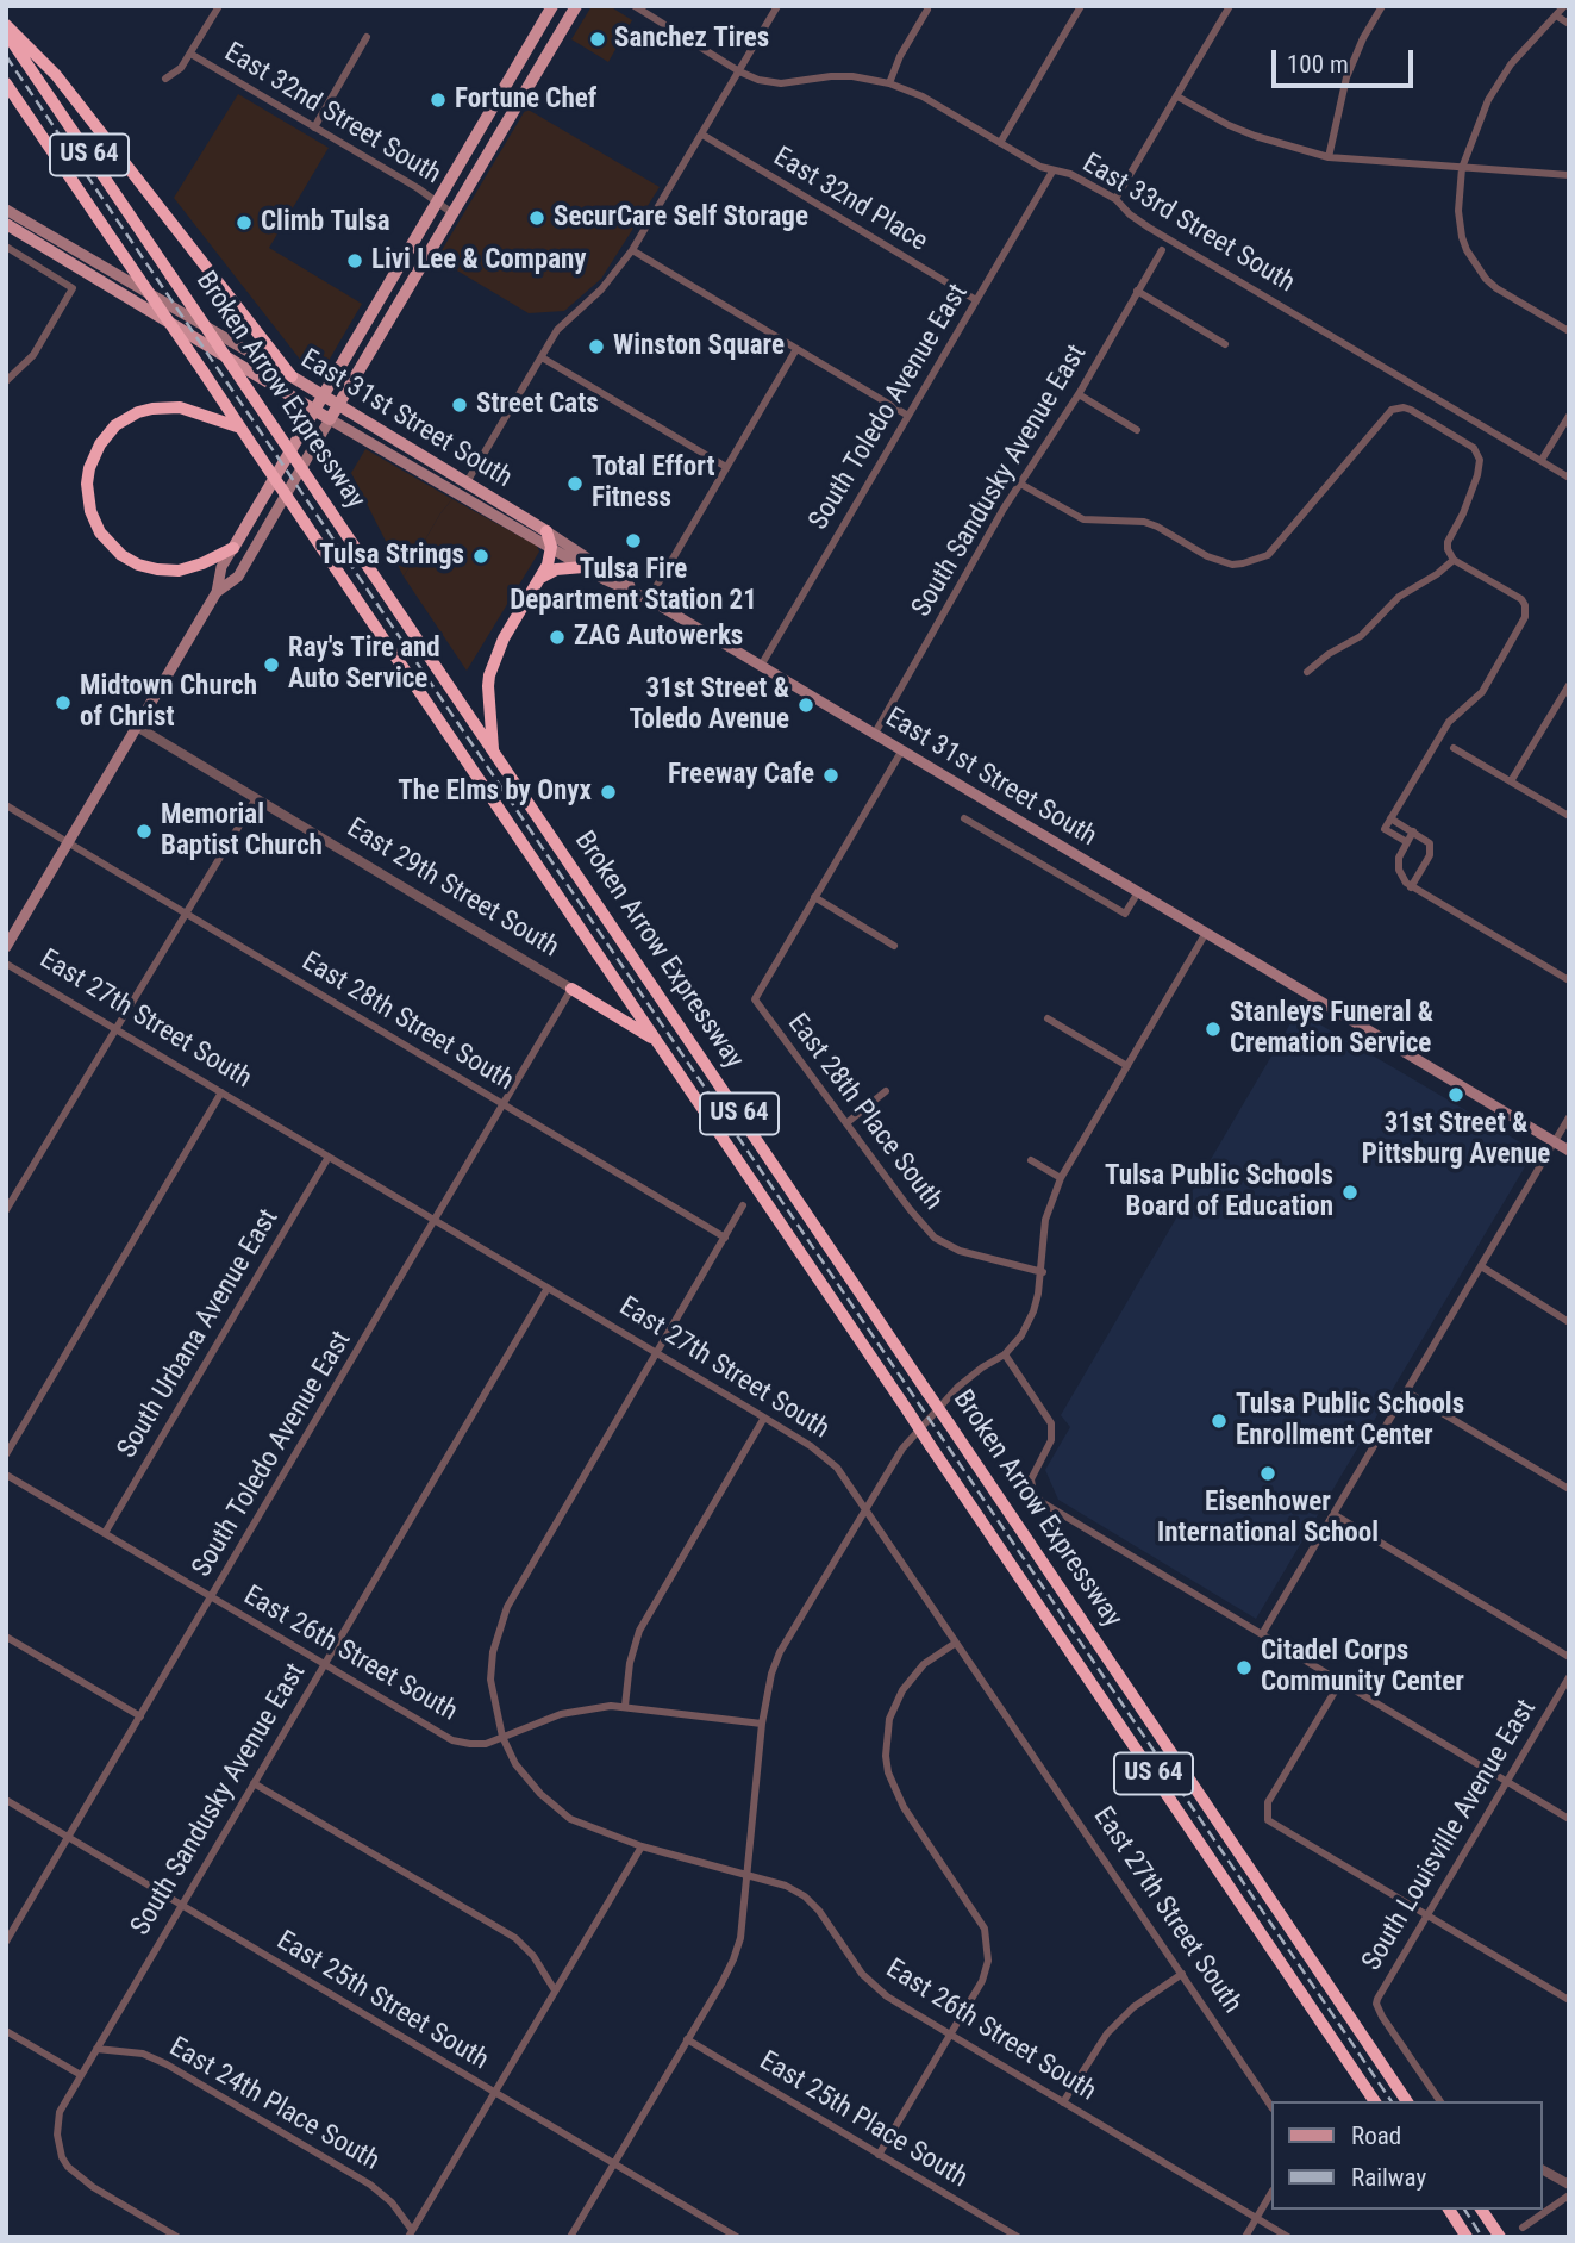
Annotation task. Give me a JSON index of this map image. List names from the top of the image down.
{
  "streets": {
    "highway": ["US 64", "Broken Arrow Expressway"],
    "main road": ["East 31st Street South"],
    "street": [
      "East 32nd Street South",
      "East 32nd Place",
      "East 33rd Street South",
      "South Toledo Avenue East",
      "South Sandusky Avenue East",
      "East 29th Street South",
      "East 27th Street South",
      "East 28th Street South",
      "East 28th Place South",
      "South Urbana Avenue East",
      "East 26th Street South",
      "South Louisville Avenue East",
      "East 25th Street South",
      "East 24th Place South",
      "East 25th Place South"
    ]
  },
  "crossings": [
    ["East 32nd Place", "South Toledo Avenue East"],
    ["East 33rd Street South", "South Toledo Avenue East"],
    ["South Toledo Avenue East", "East 31st Street South"],
    ["South Toledo Avenue East", "East 29th Street South"],
    ["South Toledo Avenue East", "East 27th Street South"],
    ["South Toledo Avenue East", "East 28th Street South"],
    ["South Toledo Avenue East", "East 26th Street South"],
    ["South Toledo Avenue East", "East 25th Street South"],
    ["East 31st Street South", "South Sandusky Avenue East"],
    ["South Sandusky Avenue East", "East 27th Street South"],
    ["South Sandusky Avenue East", "East 26th Street South"],
    ["South Sandusky Avenue East", "East 25th Street South"],
    ["South Sandusky Avenue East", "East 24th Place South"],
    ["East 27th Street South", "South Urbana Avenue East"],
    ["South Urbana Avenue East", "East 26th Street South"]
  ],
  "places": [
    "Sanchez Tires",
    "Fortune Chef",
    "SecurCare Self Storage",
    "Climb Tulsa",
    "Livi Lee & Company",
    "Winston Square",
    "Street Cats",
    "Total Effort Fitness",
    "Tulsa Fire Department Station 21",
    "Tulsa Strings",
    "ZAG Autowerks",
    "Ray's Tire and Auto Service",
    "Midtown Church of Christ",
    "31st Street & Toledo Avenue",
    "Freeway Cafe",
    "The Elms by Onyx",
    "Memorial Baptist Church",
    "Stanleys Funeral & Cremation Service",
    "31st Street & Pittsburg Avenue",
    "Tulsa Public Schools Board of Education",
    "Tulsa Public Schools Enrollment Center",
    "Eisenhower International School",
    "Citadel Corps Community Center"
  ],
  "legend": ["Road", "Railway"],
  "scale_bar": "100 m"
}
